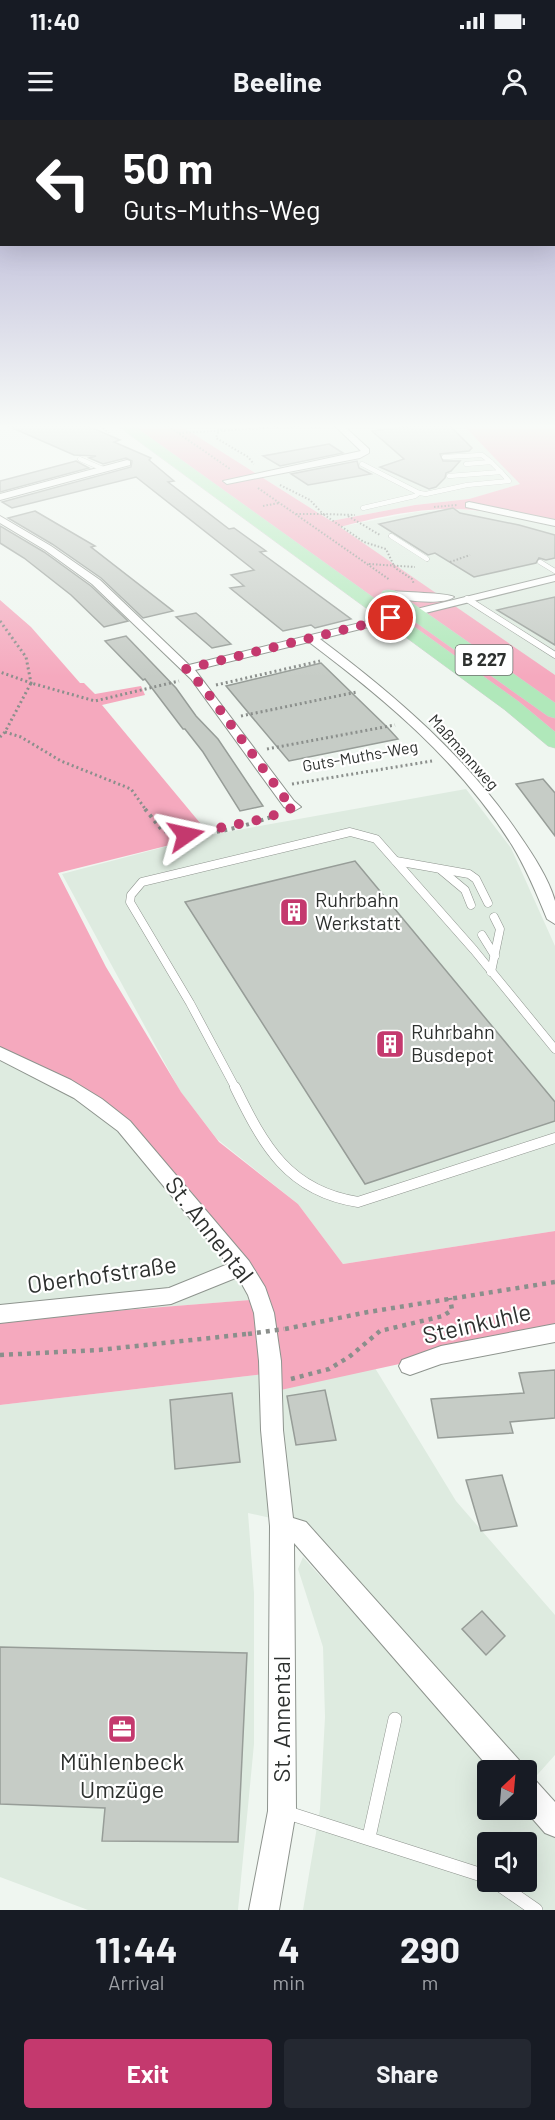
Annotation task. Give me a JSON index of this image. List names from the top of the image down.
{
  "streets": {
    "main road": ["B 227"],
    "street": [
      "Maßmannweg",
      "Guts-Muths-Weg",
      "St. Annental",
      "Oberhofstraße",
      "Steinkuhle"
    ]
  },
  "crossings": [
    ["Maßmannweg", "Guts-Muths-Weg"],
    ["St. Annental", "Oberhofstraße"]
  ],
  "places": {
    "building": ["Ruhrbahn Werkstatt", "Ruhrbahn Busdepot"],
    "office": ["Mühlenbeck Umzüge"]
  },
  "north": "top right",
  "page": {
    "status": "11:40",
    "header": "Beeline",
    "turn": ["50 m", "Guts-Muths-Weg"],
    "eta": [
      "11:44",
      "Arrival",
      "4",
      "min",
      "290",
      "m"
    ],
    "buttons": ["Exit", "Share"]
  }
}
